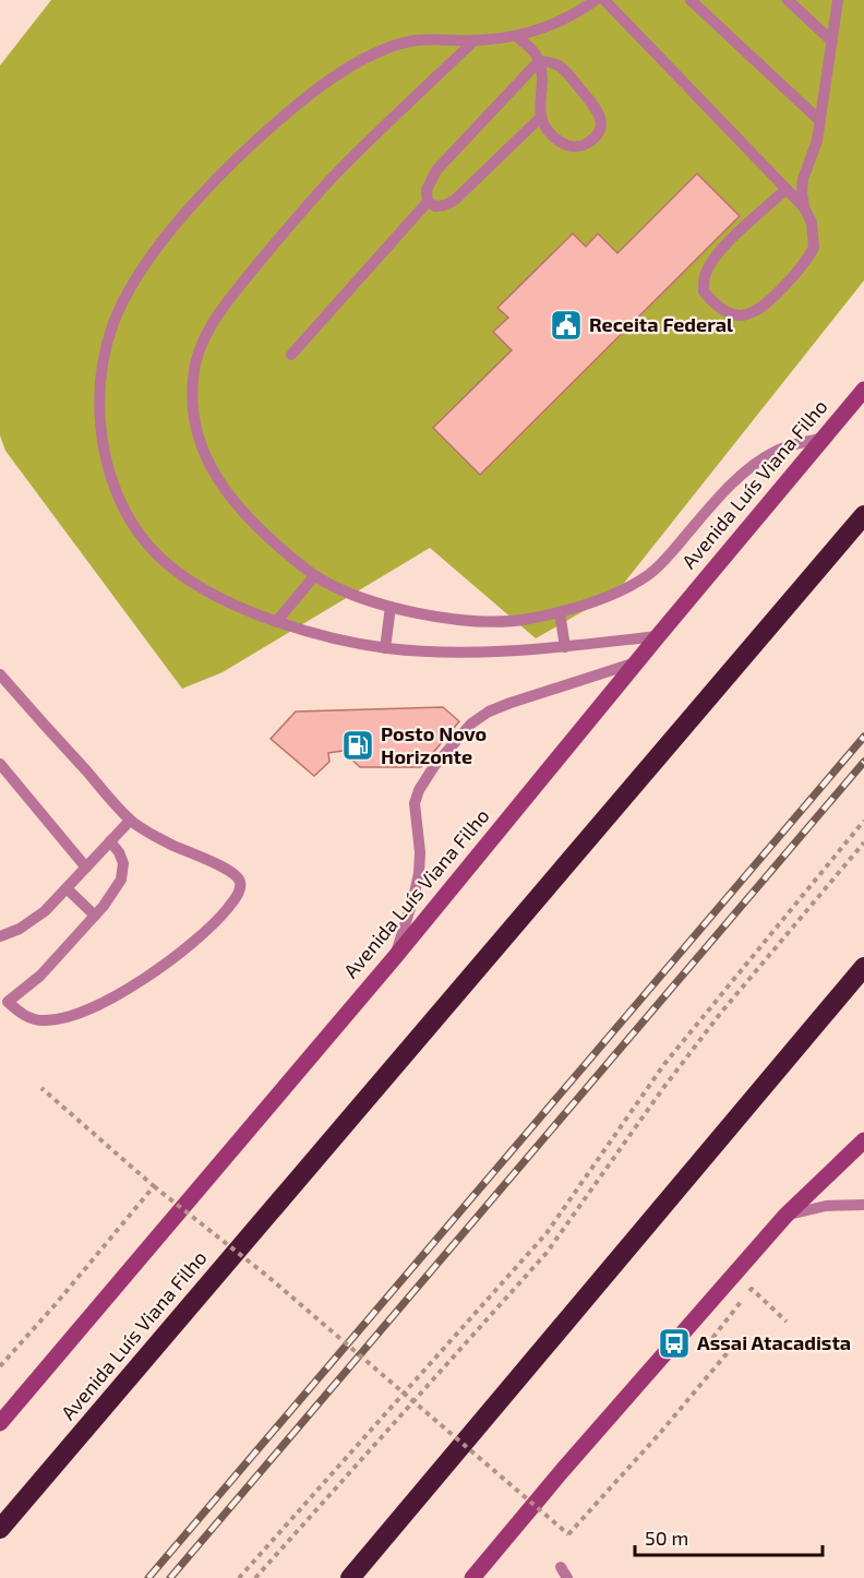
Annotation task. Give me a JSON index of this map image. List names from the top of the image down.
{
  "streets": {
    "highway": ["Avenida Luís Viana Filho"]
  },
  "places": {
    "public building": ["Receita Federal"],
    "fuel station": ["Posto Novo Horizonte"],
    "bus stop": ["Assai Atacadista"]
  },
  "scale_bar": "50 m"
}
